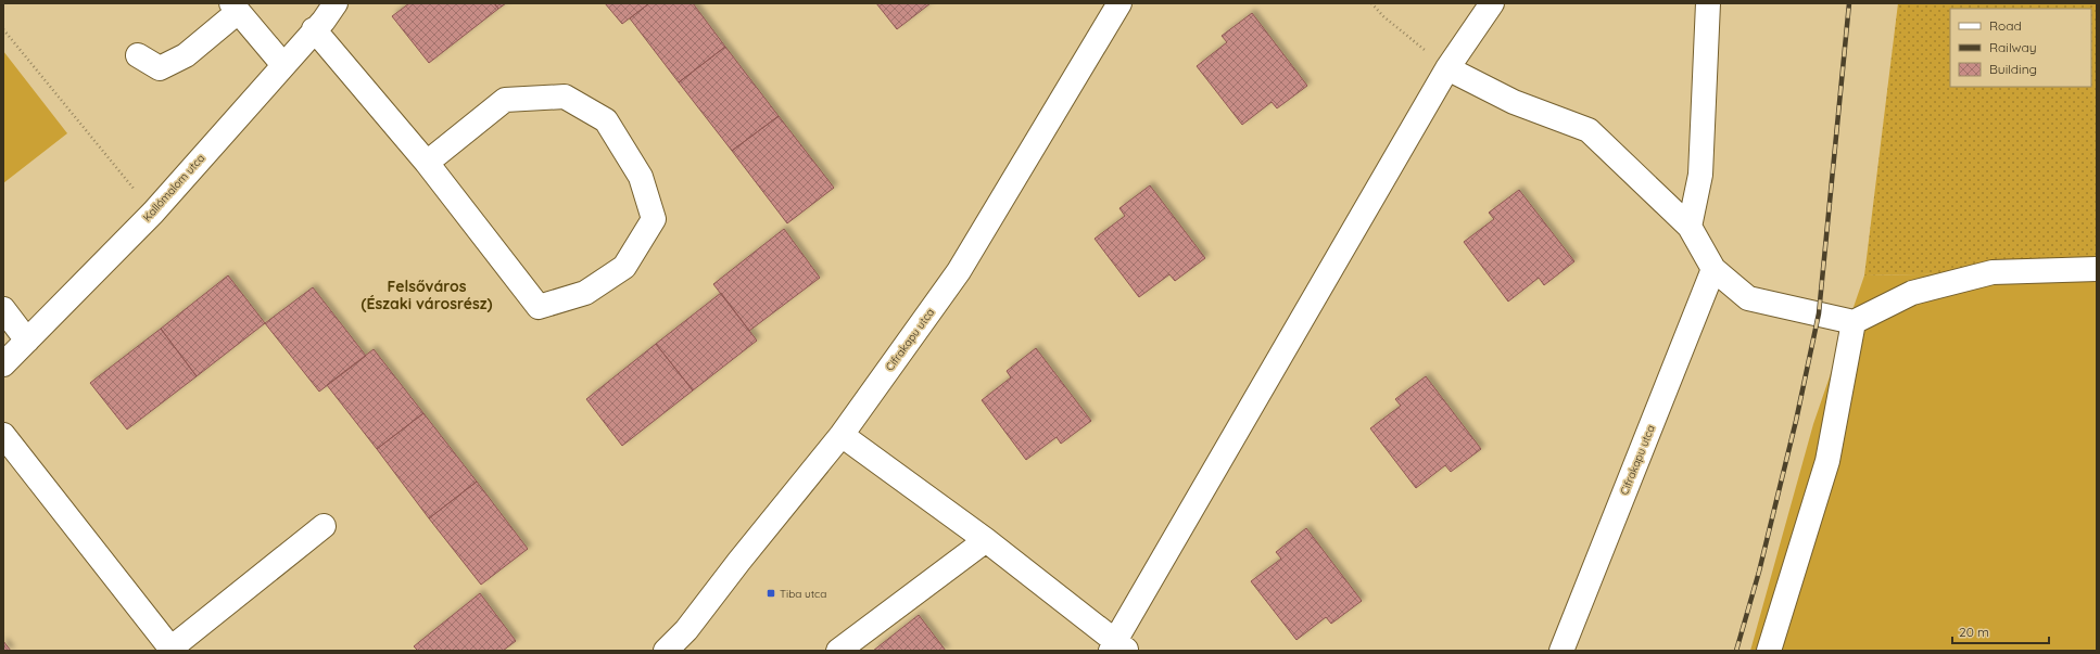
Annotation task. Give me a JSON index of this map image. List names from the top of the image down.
{
  "streets": {
    "street": ["Kallómalom utca", "Cifrakapu utca"]
  },
  "districts": ["Felsőváros (Északi városrész)"],
  "places": {
    "transit": ["Tiba utca"]
  },
  "legend": ["Road", "Railway", "Building"],
  "scale_bar": "20 m"
}
